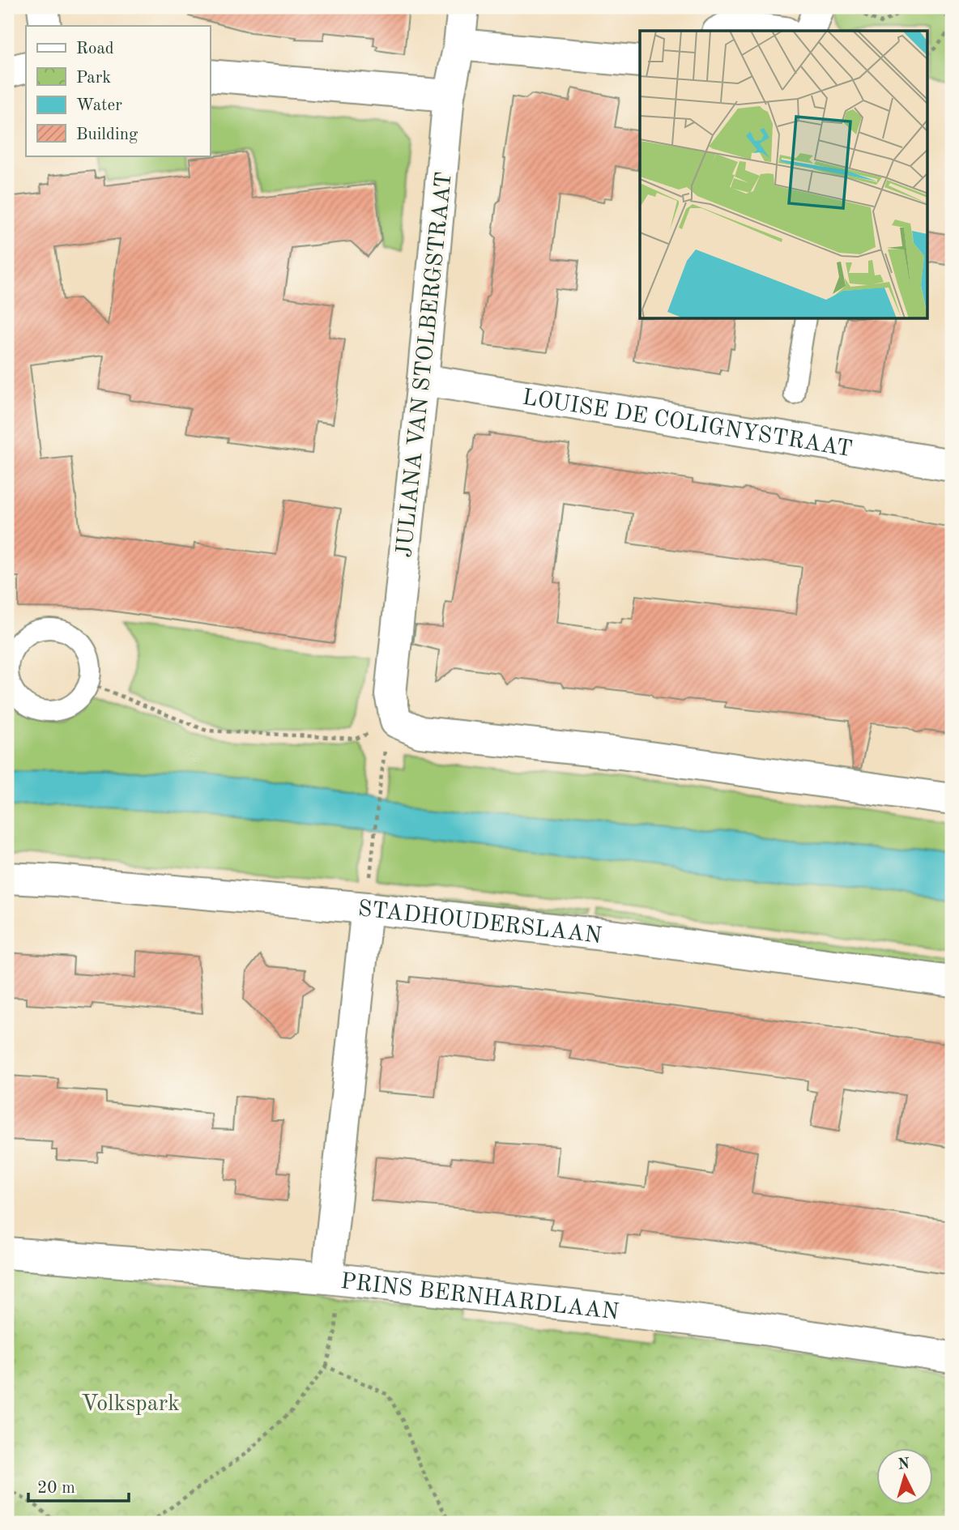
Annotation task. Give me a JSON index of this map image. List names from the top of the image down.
{
  "streets": {
    "street": [
      "JULIANA VAN STOLBERGSTRAAT",
      "LOUISE DE COLIGNYSTRAAT",
      "STADHOUDERSLAAN",
      "PRINS BERNHARDLAAN"
    ]
  },
  "crossings": [
    ["JULIANA VAN STOLBERGSTRAAT", "LOUISE DE COLIGNYSTRAAT"]
  ],
  "parks": ["Volkspark"],
  "legend": [
    "Road",
    "Park",
    "Water",
    "Building"
  ],
  "scale_bar": "20 m",
  "north": "top"
}
